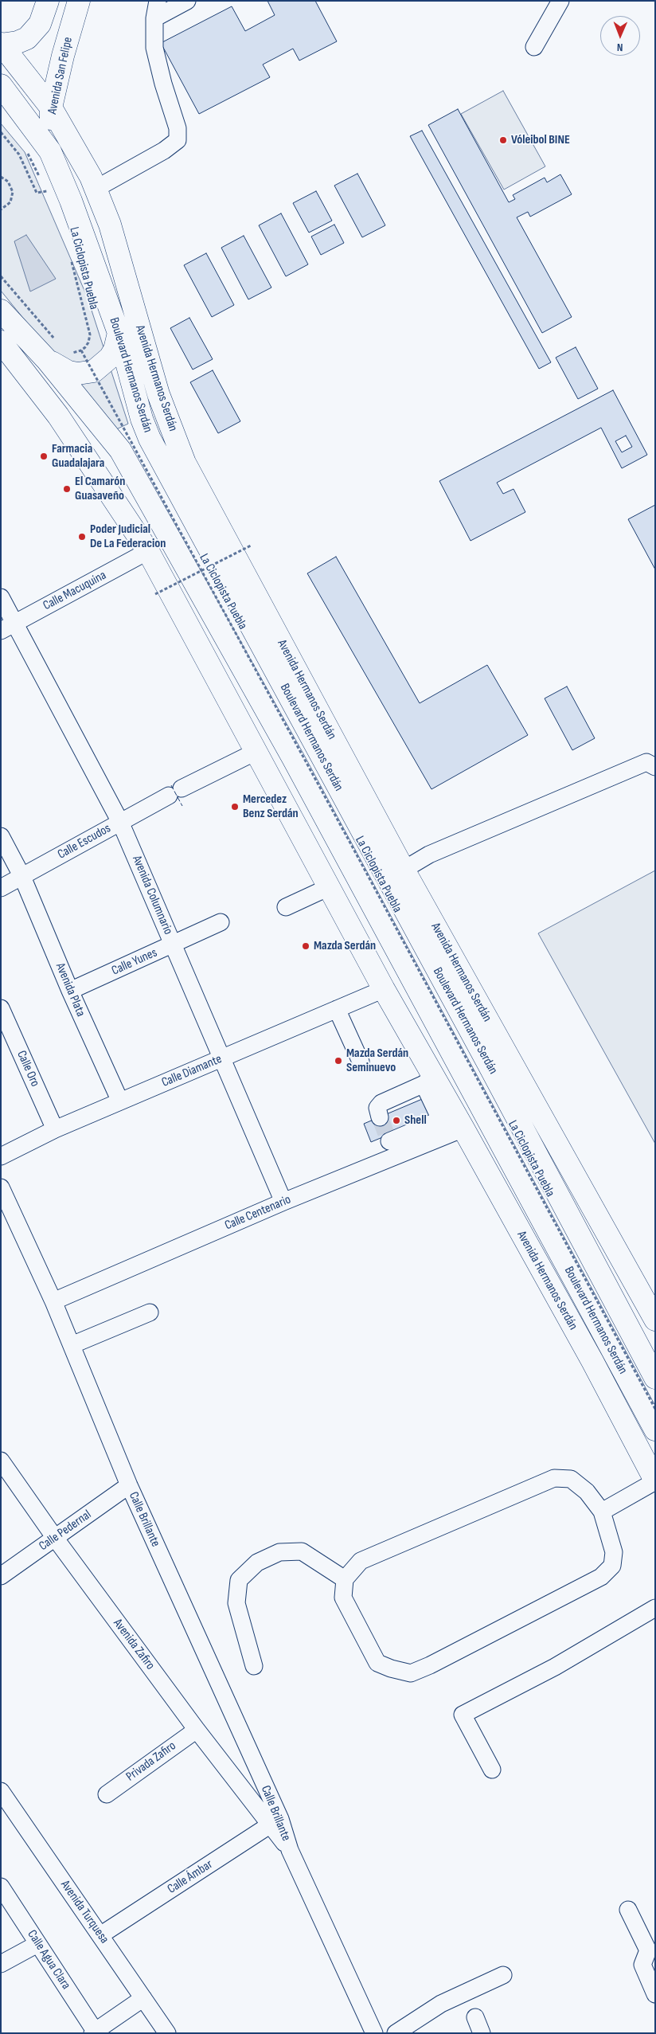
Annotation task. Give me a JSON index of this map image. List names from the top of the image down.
{
  "streets": {
    "main road": ["Avenida San Felipe", "Boulevard Hermanos Serdán", "Avenida Hermanos Serdán"],
    "street": [
      "Calle Macuquina",
      "Calle Escudos",
      "Avenida Columnario",
      "Calle Yunes",
      "Avenida Plata",
      "Calle Oro",
      "Calle Diamante",
      "Calle Centenario",
      "Calle Brillante",
      "Calle Pedernal",
      "Avenida Zafiro",
      "Privada Zafiro",
      "Calle Ámbar",
      "Avenida Turquesa",
      "Calle Agua Clara"
    ],
    "path": ["La Ciclopista Puebla"]
  },
  "crossings": [
    ["Avenida San Felipe", "Boulevard Hermanos Serdán"],
    ["Avenida San Felipe", "Avenida Hermanos Serdán"],
    ["Avenida Hermanos Serdán", "Calle Macuquina"],
    ["Avenida Hermanos Serdán", "Calle Escudos"],
    ["Avenida Hermanos Serdán", "Calle Diamante"],
    ["Avenida Hermanos Serdán", "Calle Centenario"],
    ["Calle Macuquina", "Avenida Columnario"],
    ["Calle Escudos", "Avenida Columnario"],
    ["Calle Escudos", "Avenida Plata"],
    ["Avenida Columnario", "Calle Yunes"],
    ["Avenida Columnario", "Calle Diamante"],
    ["Avenida Columnario", "Calle Centenario"],
    ["Calle Yunes", "Avenida Plata"],
    ["Avenida Plata", "Calle Diamante"],
    ["Calle Oro", "Calle Diamante"],
    ["Calle Centenario", "Calle Brillante"],
    ["Calle Brillante", "Calle Pedernal"],
    ["Calle Brillante", "Avenida Zafiro"],
    ["Calle Brillante", "Calle Ámbar"],
    ["Calle Pedernal", "Avenida Zafiro"],
    ["Avenida Zafiro", "Privada Zafiro"],
    ["Avenida Zafiro", "Calle Ámbar"],
    ["Calle Ámbar", "Avenida Turquesa"]
  ],
  "places": [
    "Vóleibol BINE",
    "Farmacia Guadalajara",
    "El Camarón Guasaveño",
    "Poder Judicial De La Federacion",
    "Mercedez Benz Serdán",
    "Mazda Serdán",
    "Mazda Serdán Seminuevo",
    "Shell"
  ],
  "north": "bottom"
}
